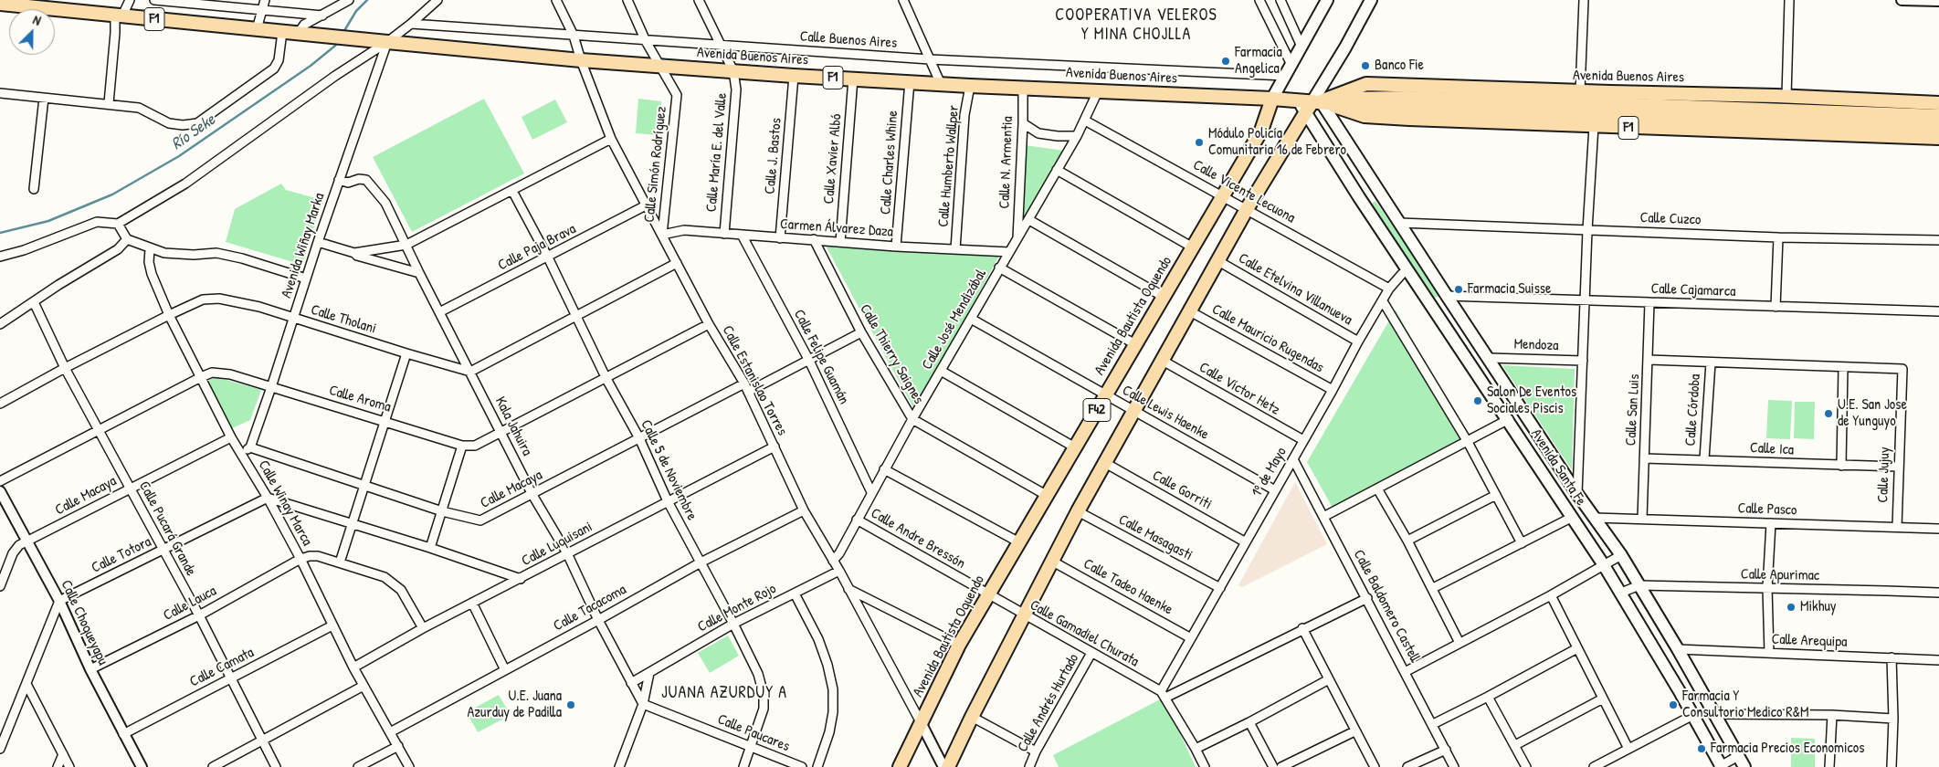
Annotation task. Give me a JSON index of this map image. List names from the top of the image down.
{
  "streets": {
    "main road": [
      "F1",
      "Avenida Buenos Aires",
      "Avenida Bautista Oquendo",
      "F42",
      "Avenida Santa Fe"
    ],
    "street": [
      "Calle Buenos Aires",
      "Calle María E. del Valle",
      "Calle J. Bastos",
      "Calle Xavier Albó",
      "Calle Charles Whine",
      "Calle N. Armentia",
      "Calle Simón Rodríguez",
      "Calle Humberto Wallper",
      "Calle Vicente Lecuona",
      "Calle Cuzco",
      "Carmen Álvarez Daza",
      "Avenida Wiñay Marka",
      "Calle Paja Brava",
      "Calle Etelvina Villanueva",
      "Calle Cajamarca",
      "Calle Tholani",
      "Calle José Mendizábal",
      "Calle Mauricio Rugendas",
      "Mendoza",
      "Calle Thierry Saignes",
      "Calle Felipe Guamán",
      "Calle Estanislao Torres",
      "Calle Víctor Hetz",
      "Calle Aroma",
      "Calle San Luis",
      "Calle Córdoba",
      "Calle Lewis Haenke",
      "Kala Jahuira",
      "Calle Ica",
      "Calle 5 de Noviembre",
      "1º de Mayo",
      "Calle Jujuy",
      "Calle Macaya",
      "Calle Gorriti",
      "Calle Winay Marca",
      "Calle Pasco",
      "Calle Pucará Grande",
      "Calle Masagasti",
      "Calle Andre Bressón",
      "Calle Luquisani",
      "Calle Totora",
      "Calle Apurimac",
      "Calle Tadeo Haenke",
      "Calle Lauca",
      "Calle Baldomero Castell",
      "Calle Tacacoma",
      "Calle Monte Rojo",
      "Calle Choqueyapu",
      "Calle Gamadiel Churata",
      "Calle Arequipa",
      "Calle Camata",
      "Calle Andrés Hurtado",
      "Calle Paucares"
    ]
  },
  "crossings": [
    ["F1", "Avenida Buenos Aires"],
    ["Calle Buenos Aires", "Calle María E. del Valle"],
    ["Calle Buenos Aires", "Calle Simón Rodríguez"],
    ["Calle Buenos Aires", "Avenida Bautista Oquendo"],
    ["Calle Buenos Aires", "Calle Estanislao Torres"],
    ["Avenida Buenos Aires", "Calle María E. del Valle"],
    ["Avenida Buenos Aires", "Calle J. Bastos"],
    ["Avenida Buenos Aires", "Calle Xavier Albó"],
    ["Avenida Buenos Aires", "Calle Charles Whine"],
    ["Avenida Buenos Aires", "Calle N. Armentia"],
    ["Avenida Buenos Aires", "Calle Simón Rodríguez"],
    ["Avenida Buenos Aires", "Calle Humberto Wallper"],
    ["Avenida Buenos Aires", "Avenida Wiñay Marka"],
    ["Avenida Buenos Aires", "Avenida Bautista Oquendo"],
    ["Avenida Buenos Aires", "Calle José Mendizábal"],
    ["Avenida Buenos Aires", "Calle Estanislao Torres"],
    ["Avenida Buenos Aires", "F42"],
    ["Avenida Buenos Aires", "Avenida Santa Fe"],
    ["Calle María E. del Valle", "Carmen Álvarez Daza"],
    ["Calle J. Bastos", "Carmen Álvarez Daza"],
    ["Calle Xavier Albó", "Carmen Álvarez Daza"],
    ["Calle Charles Whine", "Carmen Álvarez Daza"],
    ["Calle N. Armentia", "Calle José Mendizábal"],
    ["Calle Simón Rodríguez", "Carmen Álvarez Daza"],
    ["Calle Simón Rodríguez", "Calle Estanislao Torres"],
    ["Calle Humberto Wallper", "Carmen Álvarez Daza"],
    ["Calle Vicente Lecuona", "Avenida Bautista Oquendo"],
    ["Calle Vicente Lecuona", "Calle José Mendizábal"],
    ["Calle Vicente Lecuona", "F42"],
    ["Calle Vicente Lecuona", "1º de Mayo"],
    ["Calle Cuzco", "Avenida Santa Fe"],
    ["Carmen Álvarez Daza", "Calle José Mendizábal"],
    ["Carmen Álvarez Daza", "Calle Thierry Saignes"],
    ["Carmen Álvarez Daza", "Calle Felipe Guamán"],
    ["Carmen Álvarez Daza", "Calle Estanislao Torres"],
    ["Avenida Wiñay Marka", "Calle Tholani"],
    ["Avenida Wiñay Marka", "Calle Aroma"],
    ["Avenida Wiñay Marka", "Kala Jahuira"],
    ["Avenida Wiñay Marka", "Calle Macaya"],
    ["Calle Paja Brava", "Calle Estanislao Torres"],
    ["Calle Paja Brava", "Kala Jahuira"],
    ["Calle Paja Brava", "Calle 5 de Noviembre"],
    ["Calle Etelvina Villanueva", "F42"],
    ["Calle Etelvina Villanueva", "1º de Mayo"],
    ["Calle Cajamarca", "Calle San Luis"],
    ["Calle Cajamarca", "Avenida Santa Fe"],
    ["Avenida Bautista Oquendo", "Calle Thierry Saignes"],
    ["Avenida Bautista Oquendo", "Calle Estanislao Torres"],
    ["Avenida Bautista Oquendo", "Calle Lewis Haenke"],
    ["Avenida Bautista Oquendo", "Calle Andre Bressón"],
    ["Avenida Bautista Oquendo", "Calle Gamadiel Churata"],
    ["Calle Tholani", "Kala Jahuira"],
    ["Calle Tholani", "Calle Winay Marca"],
    ["Calle Tholani", "Calle Pucará Grande"],
    ["Calle José Mendizábal", "Calle Thierry Saignes"],
    ["Calle José Mendizábal", "Calle Felipe Guamán"],
    ["Calle José Mendizábal", "Calle Estanislao Torres"],
    ["Calle José Mendizábal", "Calle Lewis Haenke"],
    ["Calle José Mendizábal", "Calle Andre Bressón"],
    ["Calle Mauricio Rugendas", "F42"],
    ["Calle Mauricio Rugendas", "1º de Mayo"],
    ["Mendoza", "Avenida Santa Fe"],
    ["Calle Thierry Saignes", "Calle Macaya"],
    ["Calle Felipe Guamán", "Calle Macaya"],
    ["Calle Estanislao Torres", "Calle Aroma"],
    ["Calle Estanislao Torres", "Calle Macaya"],
    ["Calle Estanislao Torres", "Calle Luquisani"],
    ["Calle Estanislao Torres", "Calle Tacacoma"],
    ["Calle Estanislao Torres", "Calle Monte Rojo"],
    ["Calle Víctor Hetz", "F42"],
    ["Calle Víctor Hetz", "1º de Mayo"],
    ["Calle Aroma", "Kala Jahuira"],
    ["Calle Aroma", "Calle 5 de Noviembre"],
    ["Calle Aroma", "Calle Winay Marca"],
    ["Calle Aroma", "Calle Pucará Grande"],
    ["F42", "Calle Lewis Haenke"],
    ["F42", "Avenida Santa Fe"],
    ["F42", "Calle Gorriti"],
    ["F42", "Calle Masagasti"],
    ["F42", "Calle Tadeo Haenke"],
    ["F42", "Calle Gamadiel Churata"],
    ["Calle San Luis", "Calle Ica"],
    ["Calle San Luis", "Calle Pasco"],
    ["Calle Córdoba", "Calle Ica"],
    ["Calle Lewis Haenke", "1º de Mayo"],
    ["Kala Jahuira", "Calle Macaya"],
    ["Kala Jahuira", "Calle Luquisani"],
    ["Kala Jahuira", "Calle Tacacoma"],
    ["Kala Jahuira", "Calle Monte Rojo"],
    ["Kala Jahuira", "Calle Paucares"],
    ["Calle Ica", "Calle Jujuy"],
    ["Avenida Santa Fe", "1º de Mayo"],
    ["Avenida Santa Fe", "Calle Pasco"],
    ["Avenida Santa Fe", "Calle Apurimac"],
    ["Avenida Santa Fe", "Calle Arequipa"],
    ["Calle 5 de Noviembre", "Calle Macaya"],
    ["Calle 5 de Noviembre", "Calle Luquisani"],
    ["Calle 5 de Noviembre", "Calle Tacacoma"],
    ["Calle 5 de Noviembre", "Calle Monte Rojo"],
    ["Calle 5 de Noviembre", "Calle Paucares"],
    ["1º de Mayo", "Calle Gorriti"],
    ["1º de Mayo", "Calle Masagasti"],
    ["1º de Mayo", "Calle Tadeo Haenke"],
    ["1º de Mayo", "Calle Baldomero Castell"],
    ["1º de Mayo", "Calle Gamadiel Churata"],
    ["Calle Jujuy", "Calle Pasco"],
    ["Calle Macaya", "Calle Winay Marca"],
    ["Calle Macaya", "Calle Pucará Grande"],
    ["Calle Macaya", "Calle Choqueyapu"],
    ["Calle Winay Marca", "Calle Luquisani"],
    ["Calle Winay Marca", "Calle Totora"],
    ["Calle Winay Marca", "Calle Lauca"],
    ["Calle Winay Marca", "Calle Tacacoma"],
    ["Calle Winay Marca", "Calle Camata"],
    ["Calle Pucará Grande", "Calle Totora"],
    ["Calle Pucará Grande", "Calle Lauca"],
    ["Calle Pucará Grande", "Calle Camata"],
    ["Calle Andre Bressón", "Calle Gamadiel Churata"],
    ["Calle Totora", "Calle Choqueyapu"],
    ["Calle Lauca", "Calle Choqueyapu"],
    ["Calle Choqueyapu", "Calle Camata"],
    ["Calle Gamadiel Churata", "Calle Andrés Hurtado"]
  ],
  "districts": ["COOPERATIVA VELEROS Y MINA CHOJLLA", "JUANA AZURDUY A"],
  "water": ["Río Seke"],
  "places": [
    "Farmacia Angelica",
    "Banco Fie",
    "Módulo Policía Comunitaria 16 de Febrero",
    "Farmacia Suisse",
    "Salon De Eventos Sociales Piscis",
    "U.E. San Jose de Yunguyo",
    "Mikhuy",
    "U.E. Juana Azurduy de Padilla",
    "Farmacia Y Consultorio Medico R&M",
    "Farmacia Precios Economicos"
  ],
  "north": "top right"
}
